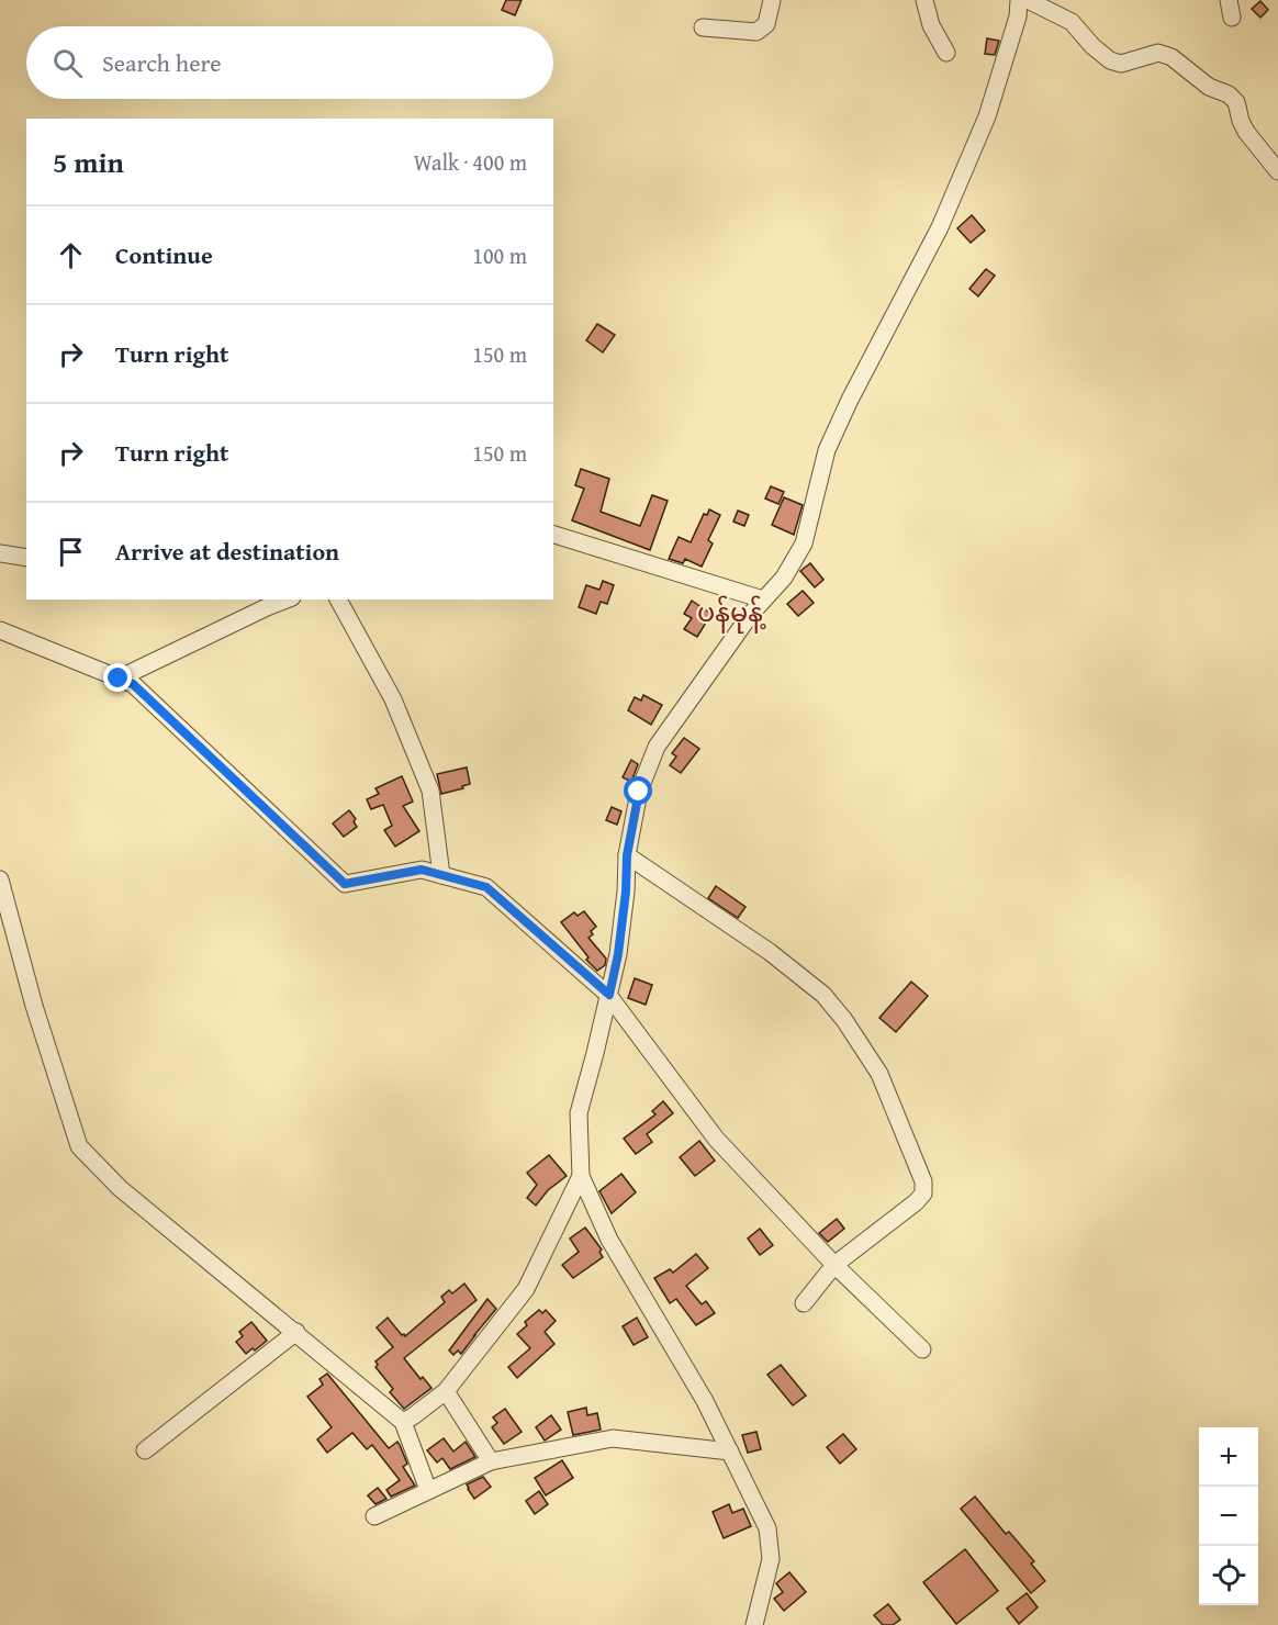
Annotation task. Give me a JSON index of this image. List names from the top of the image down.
{
  "districts": ["ပန်မုန့်"],
  "page": {
    "search": "Search here",
    "heading": ["5 min", "Walk · 400 m"],
    "list": [
      ["Continue", "100 m"],
      ["Turn right", "150 m"],
      ["Turn right", "150 m"],
      "Arrive at destination"
    ],
    "map_buttons": ["+", "−"]
  }
}
